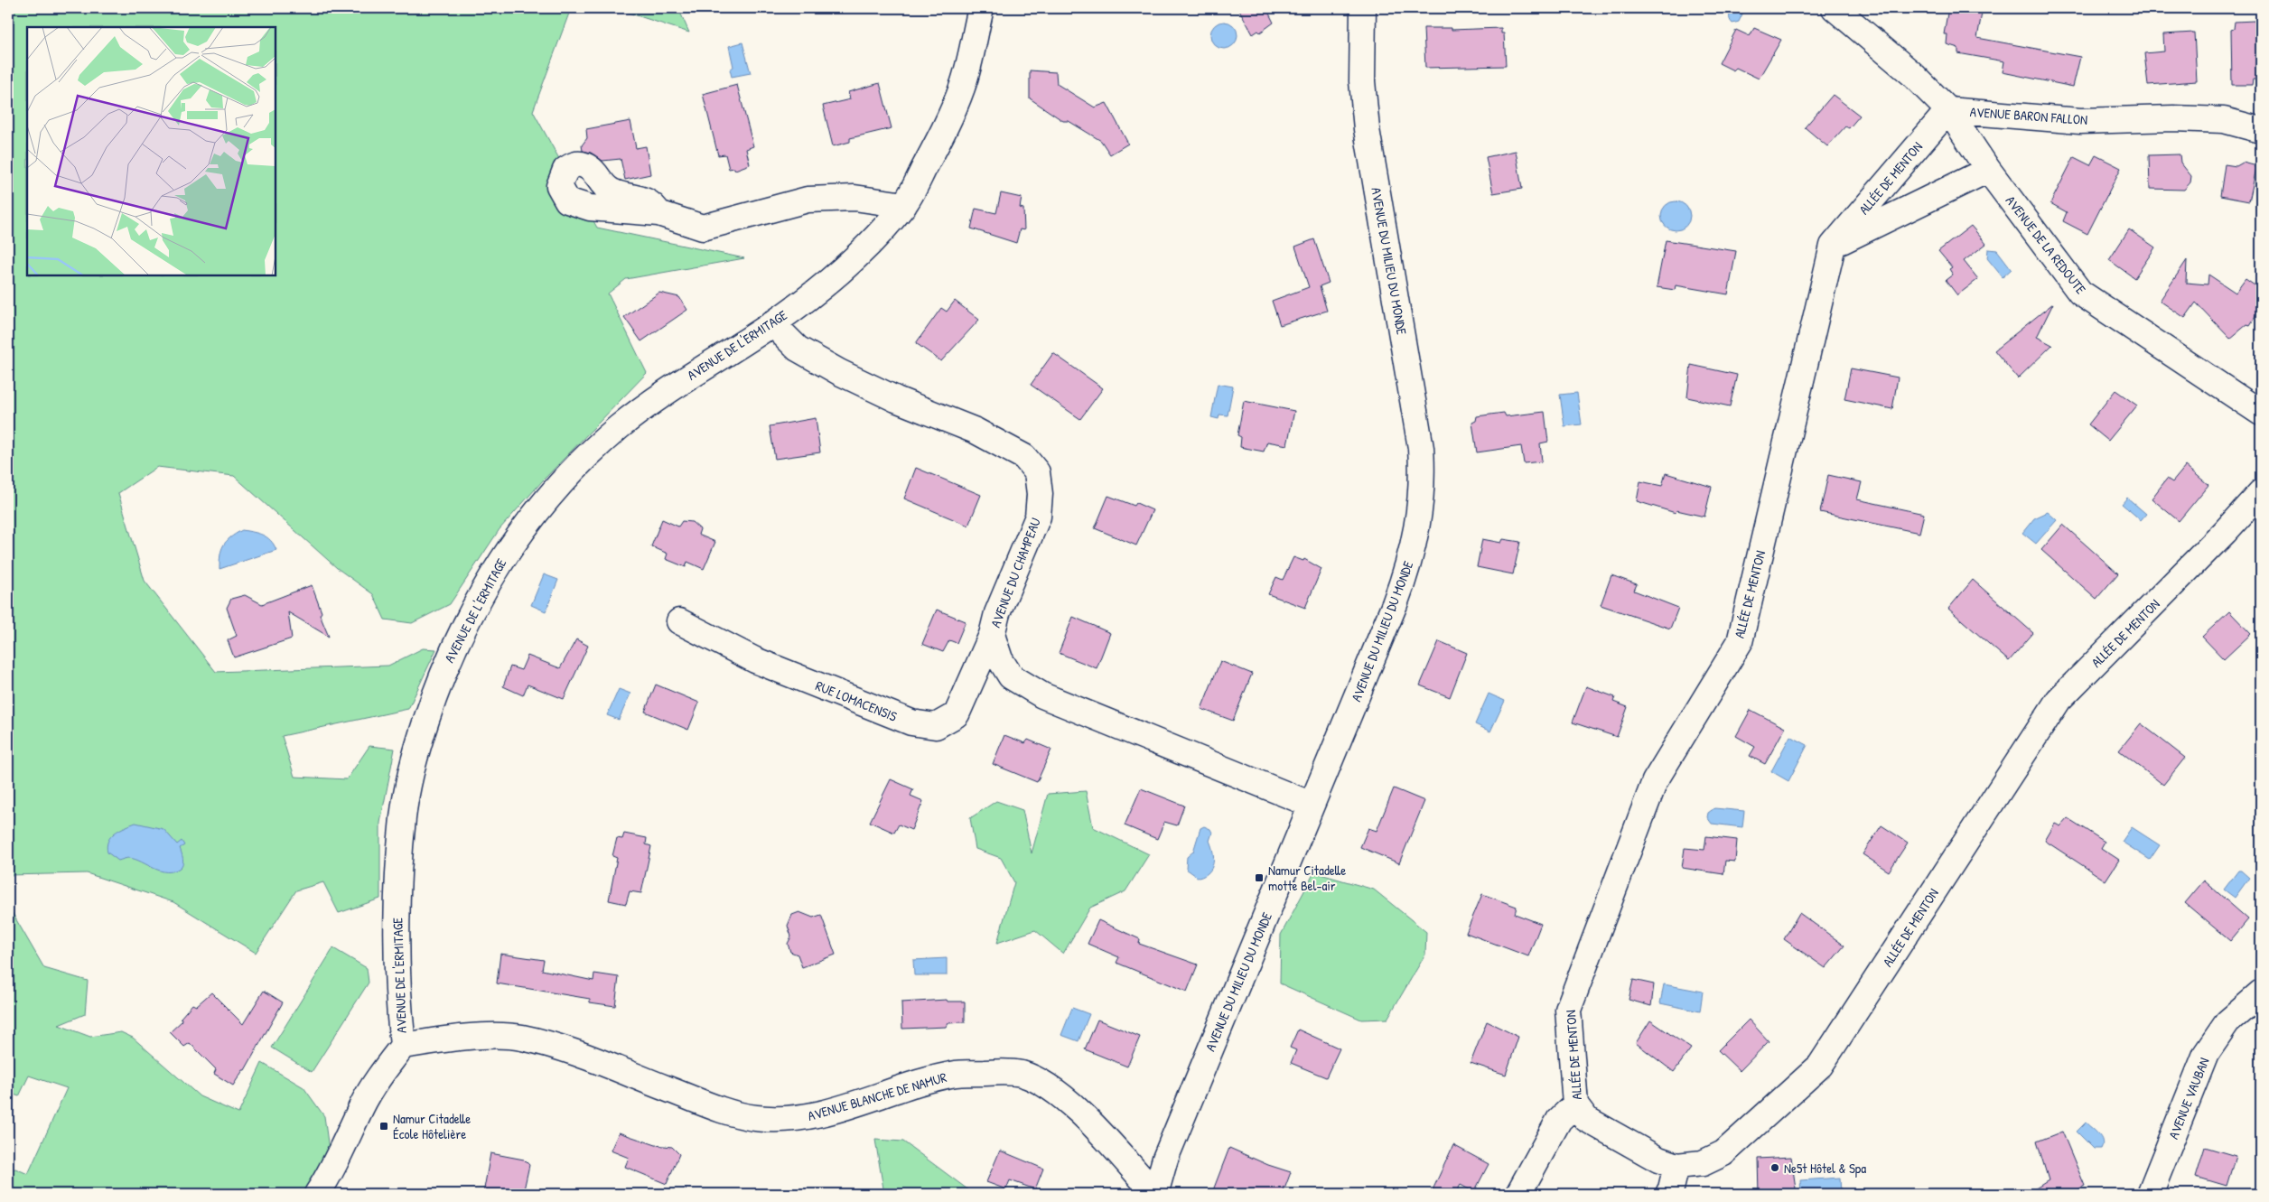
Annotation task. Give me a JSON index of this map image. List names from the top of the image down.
{
  "streets": {
    "street": [
      "AVENUE BARON FALLON",
      "ALLÉE DE MENTON",
      "AVENUE DE LA REDOUTE",
      "AVENUE DU MILIEU DU MONDE",
      "AVENUE DE L'ERMITAGE",
      "AVENUE DU CHAMPEAU",
      "RUE LOMACENSIS",
      "AVENUE BLANCHE DE NAMUR",
      "AVENUE VAUBAN"
    ]
  },
  "crossings": [
    ["AVENUE BARON FALLON", "ALLÉE DE MENTON"],
    ["AVENUE BARON FALLON", "AVENUE DE LA REDOUTE"],
    ["ALLÉE DE MENTON", "AVENUE DE LA REDOUTE"],
    ["AVENUE DU MILIEU DU MONDE", "AVENUE DU CHAMPEAU"],
    ["AVENUE DU MILIEU DU MONDE", "AVENUE BLANCHE DE NAMUR"],
    ["AVENUE DE L'ERMITAGE", "AVENUE DU CHAMPEAU"],
    ["AVENUE DE L'ERMITAGE", "AVENUE BLANCHE DE NAMUR"],
    ["AVENUE DU CHAMPEAU", "RUE LOMACENSIS"]
  ],
  "places": {
    "transit": ["Namur Citadelle motte Bel-air", "Namur Citadelle École Hôtelière"],
    "other": ["Ne5t Hôtel & Spa"]
  }
}
